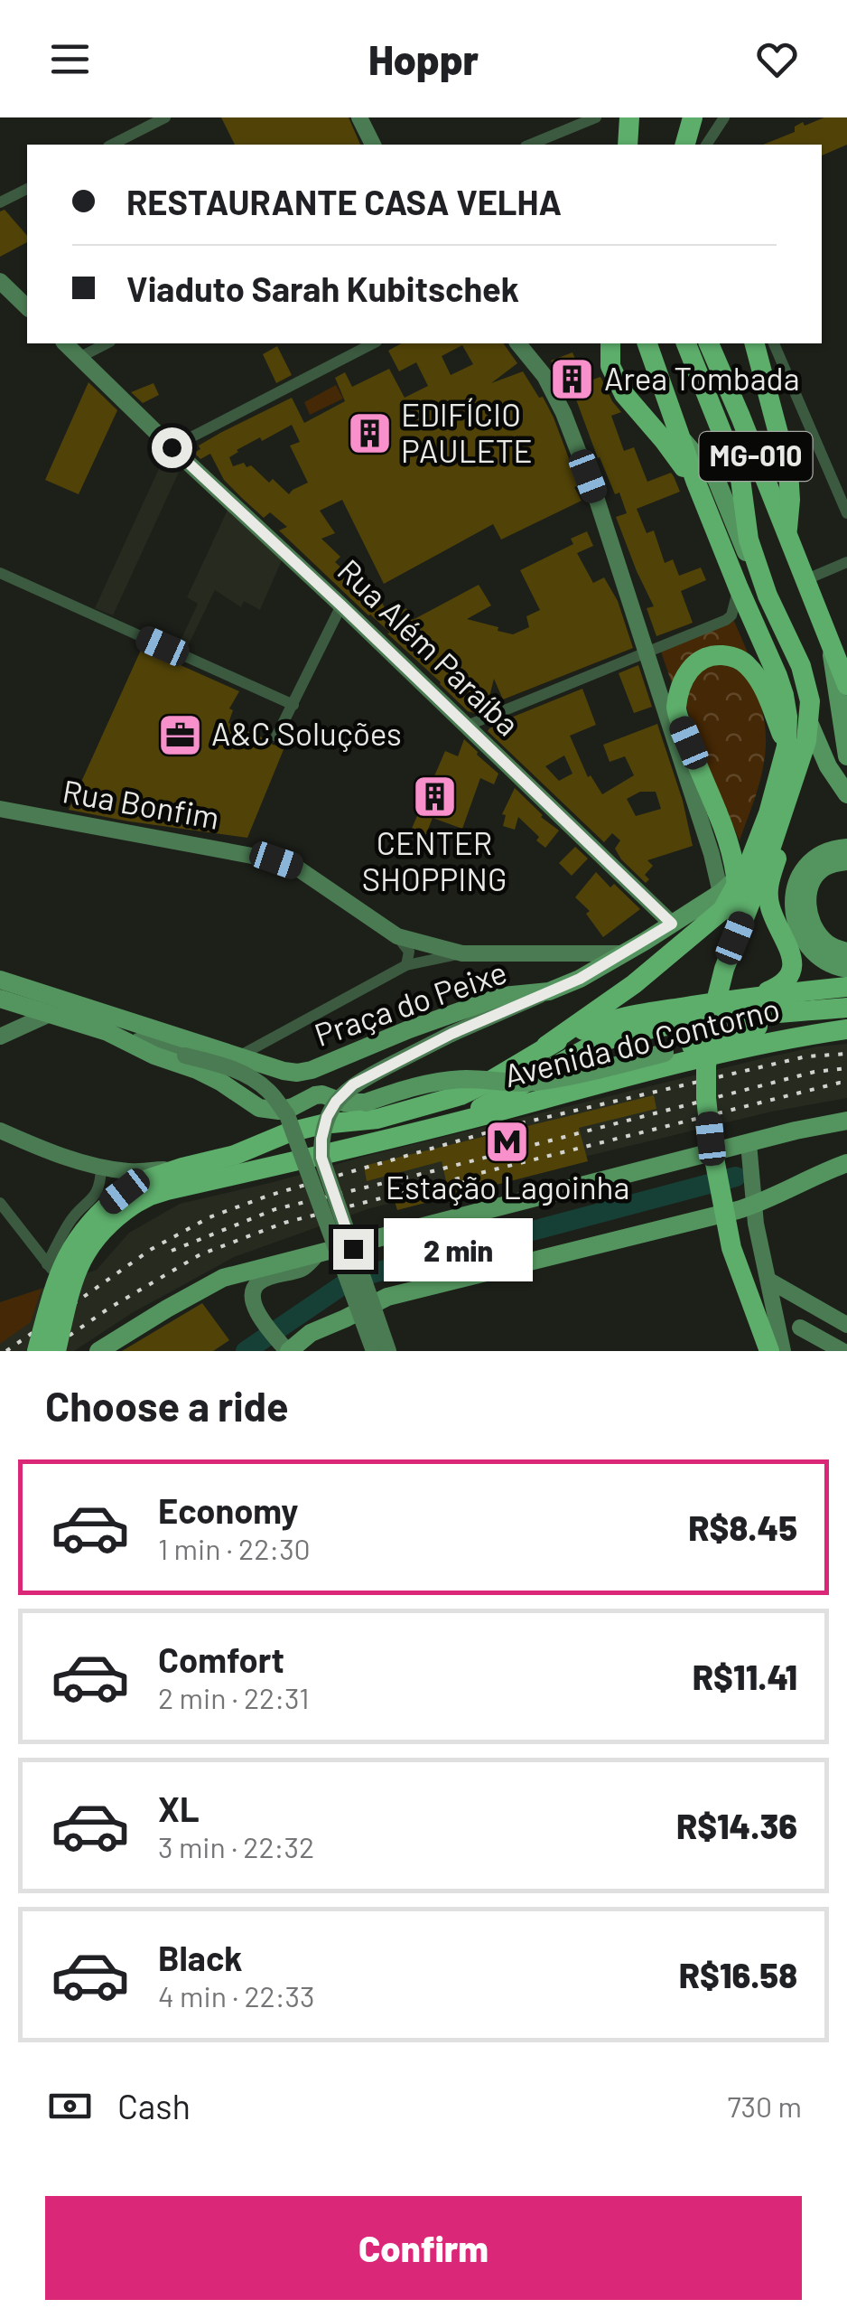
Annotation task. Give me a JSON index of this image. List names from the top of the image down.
{
  "streets": {
    "highway": ["MG-010", "Avenida do Contorno"],
    "main road": ["Praça do Peixe"],
    "street": ["Rua Além Paraíba", "Rua Bonfim"]
  },
  "crossings": [
    ["MG-010", "Praça do Peixe"],
    ["Rua Além Paraíba", "Praça do Peixe"],
    ["Rua Bonfim", "Praça do Peixe"]
  ],
  "places": {
    "building": ["Area Tombada", "EDIFÍCIO PAULETE", "CENTER SHOPPING"],
    "office": ["A&C Soluções"],
    "metro station": ["Estação Lagoinha"]
  },
  "page": {
    "header": "Hoppr",
    "banner": ["RESTAURANTE CASA VELHA", "Viaduto Sarah Kubitschek"],
    "bubble": "2 min",
    "heading": "Choose a ride",
    "list": [
      {
        "name": "Economy",
        "note": "1 min · 22:30",
        "value": "R$8.45"
      },
      {
        "name": "Comfort",
        "note": "2 min · 22:31",
        "value": "R$11.41"
      },
      {
        "name": "XL",
        "note": "3 min · 22:32",
        "value": "R$14.36"
      },
      {
        "name": "Black",
        "note": "4 min · 22:33",
        "value": "R$16.58"
      }
    ],
    "pay": ["Cash", "730 m"],
    "buttons": "Confirm"
  }
}
